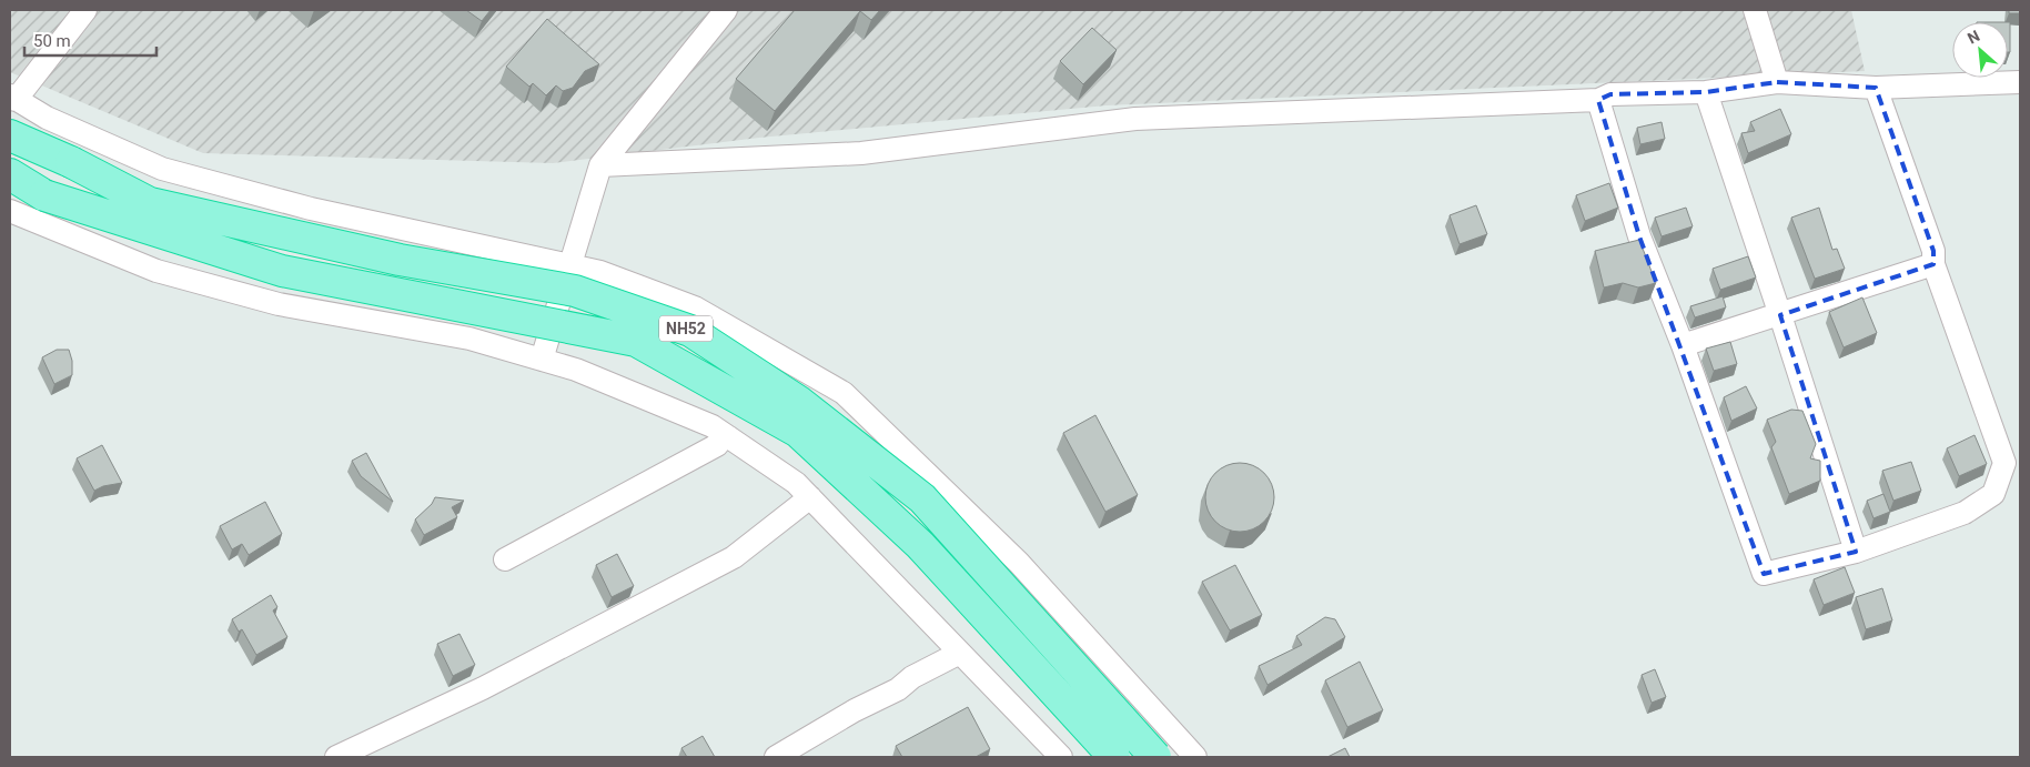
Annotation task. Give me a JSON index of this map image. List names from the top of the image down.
{
  "streets": {
    "highway": ["NH52"]
  },
  "scale_bar": "50 m",
  "north": "top left"
}
